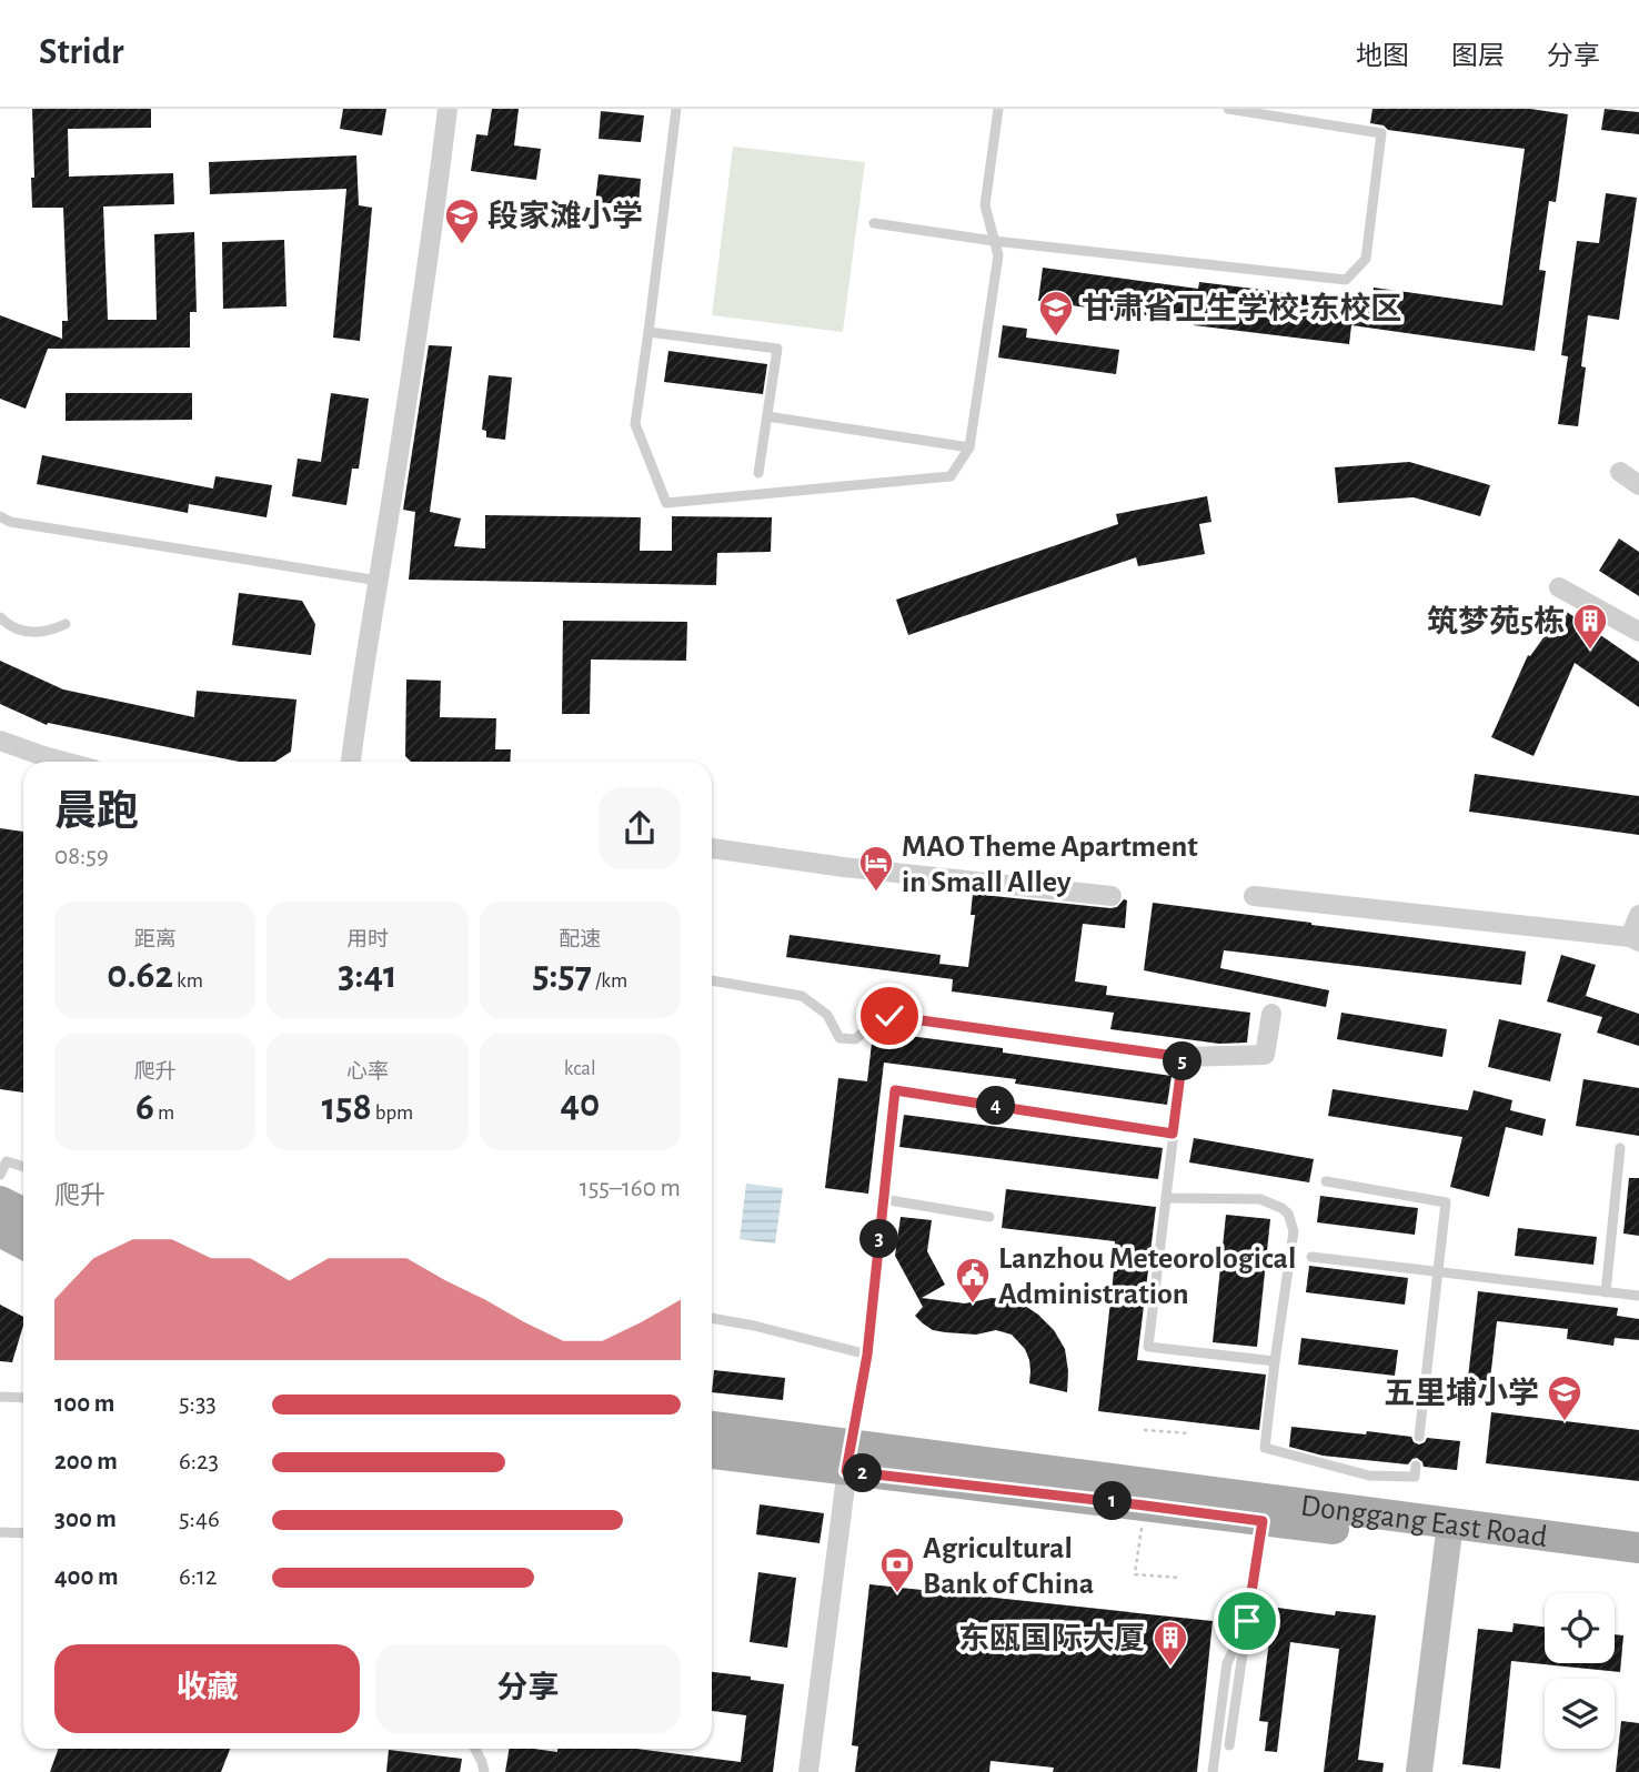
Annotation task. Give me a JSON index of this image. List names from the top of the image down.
{
  "streets": {
    "main road": ["Donggang East Road"]
  },
  "places": {
    "school or university": ["段家滩小学", "甘肃省卫生学校-东校区", "五里埔小学"],
    "building": ["筑梦苑5栋", "东瓯国际大厦"],
    "hotel": ["MAO Theme Apartment in Small Alley"],
    "public building": ["Lanzhou Meteorological Administration"],
    "bank": ["Agricultural Bank of China"]
  },
  "page": {
    "header": "Stridr",
    "nav": ["地图", "图层", "分享"],
    "heading": ["晨跑", "08:59"],
    "stats": [
      ["距离", "0.62 km"],
      ["用时", "3:41"],
      ["配速", "5:57 /km"],
      ["爬升", "6 m"],
      ["心率", "158 bpm"],
      ["kcal", "40"]
    ],
    "pins": [
      "5",
      "4",
      "3",
      "2",
      "1"
    ],
    "chart": ["爬升", "155–160 m"],
    "list": [
      {
        "name": "100 m",
        "note": "5:33"
      },
      {
        "name": "200 m",
        "note": "6:23"
      },
      {
        "name": "300 m",
        "note": "5:46"
      },
      {
        "name": "400 m",
        "note": "6:12"
      }
    ],
    "buttons": ["收藏", "分享"]
  }
}
